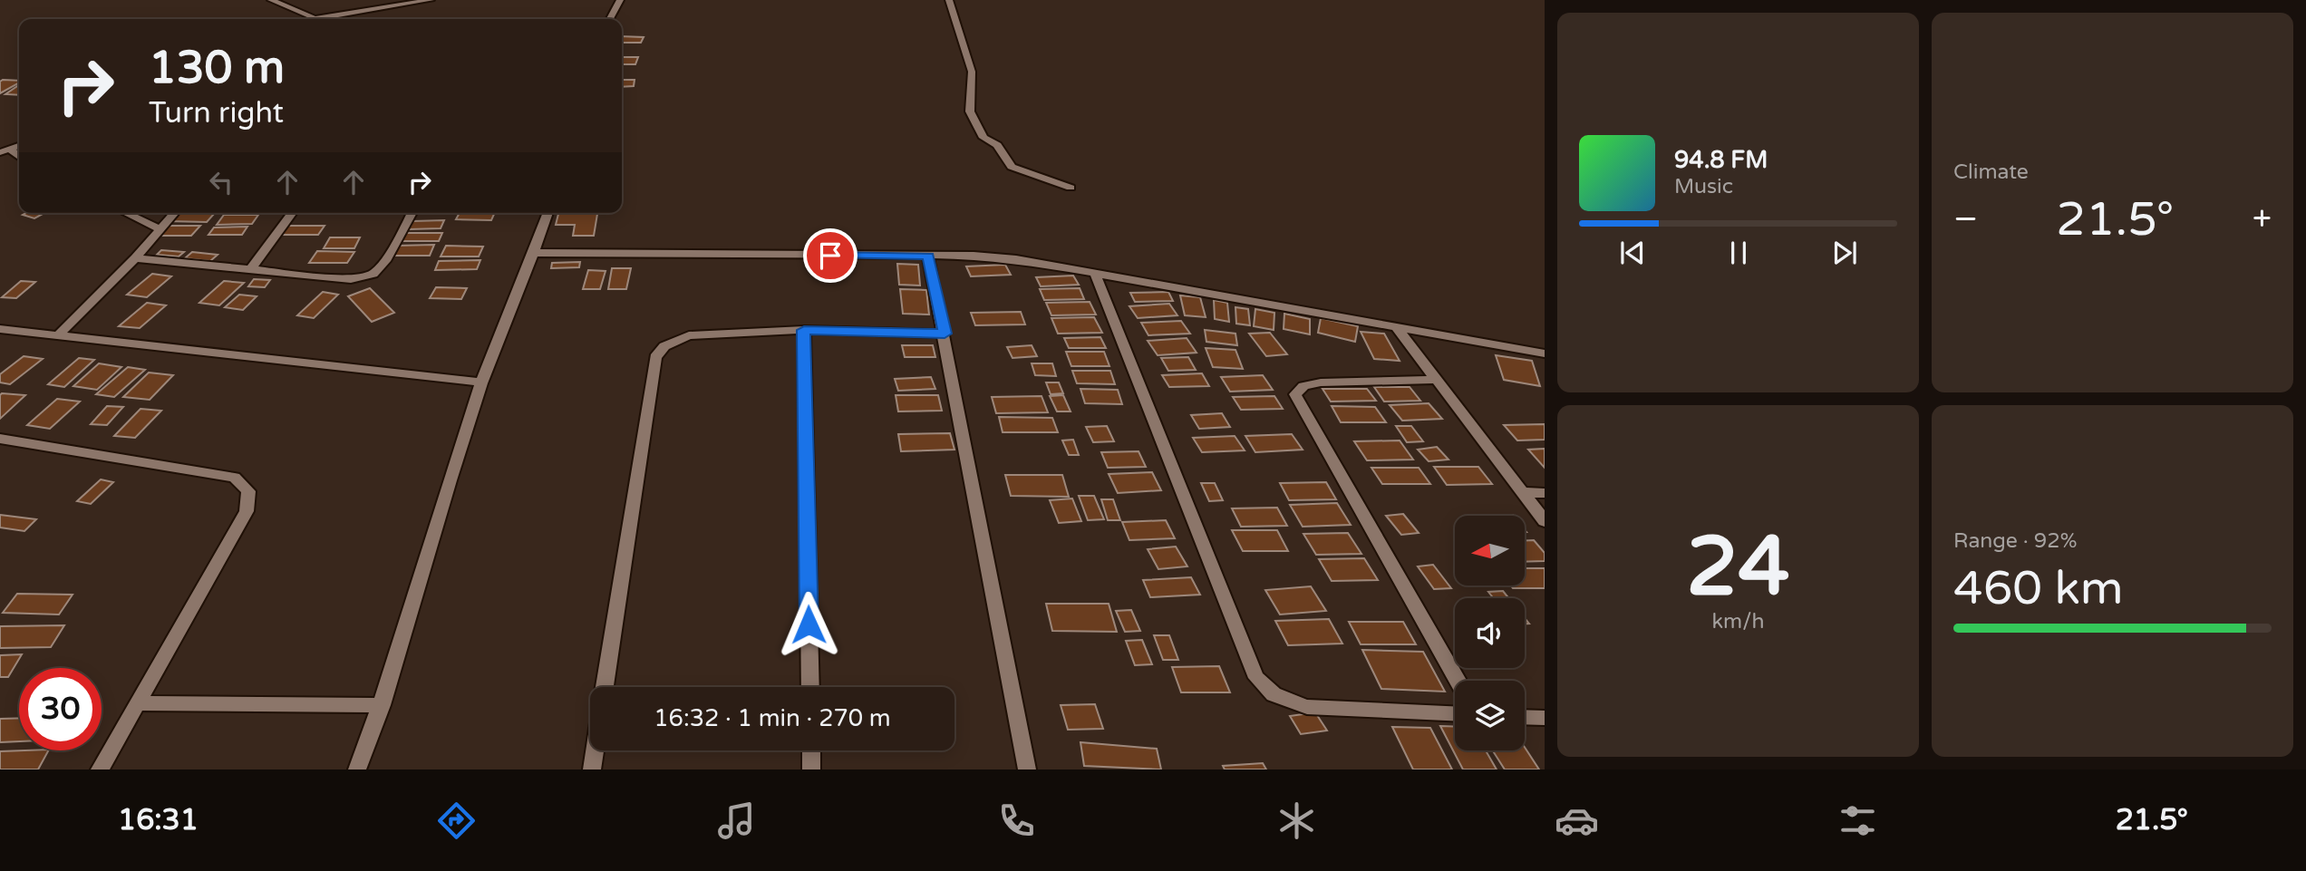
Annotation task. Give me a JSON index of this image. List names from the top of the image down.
{
  "north": "left",
  "page": {
    "tile": [
      "Climate",
      ["24", "km/h"],
      ["Range · 92%", "460 km"]
    ],
    "turn": ["130 m", "Turn right"],
    "song": ["94.8 FM", "Music"],
    "heat": ["−", "21.5°", "+"],
    "limit": "30",
    "trip": "16:32 · 1 min · 270 m",
    "tabs": ["16:31", "21.5°"]
  }
}
